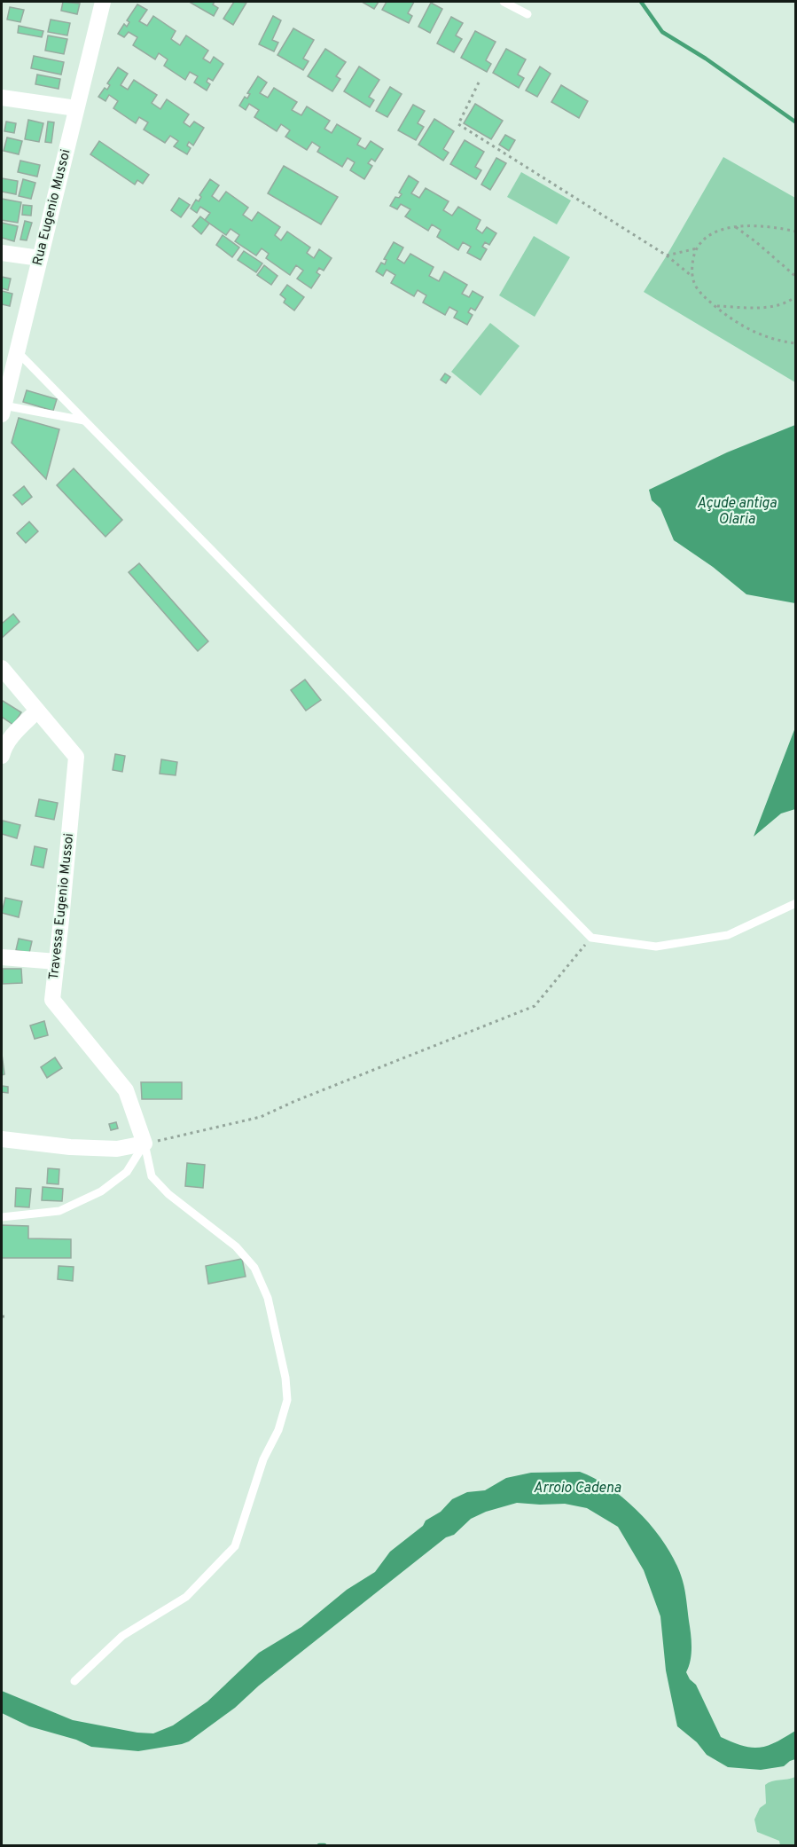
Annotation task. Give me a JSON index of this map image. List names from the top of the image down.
{
  "streets": {
    "street": ["Rua Eugenio Mussoi", "Travessa Eugenio Mussoi"]
  },
  "water": ["Açude antiga Olaria", "Arroio Cadena"]
}
